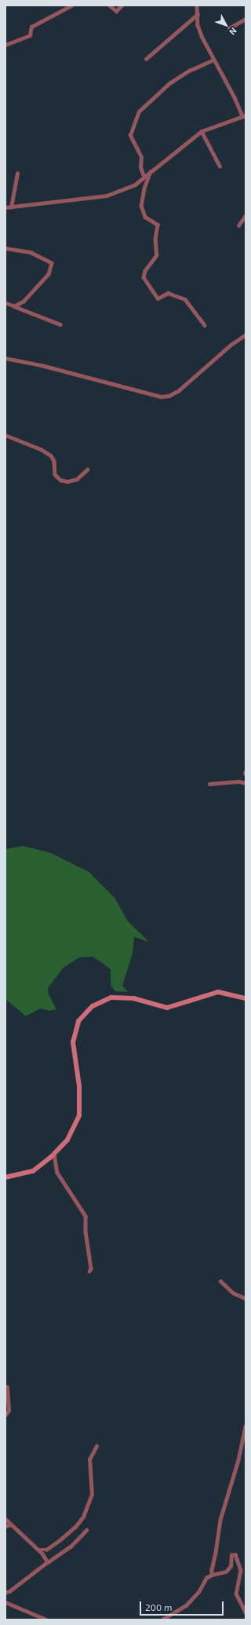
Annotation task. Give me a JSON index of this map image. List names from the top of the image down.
{
  "scale_bar": "200 m",
  "north": "bottom right"
}
